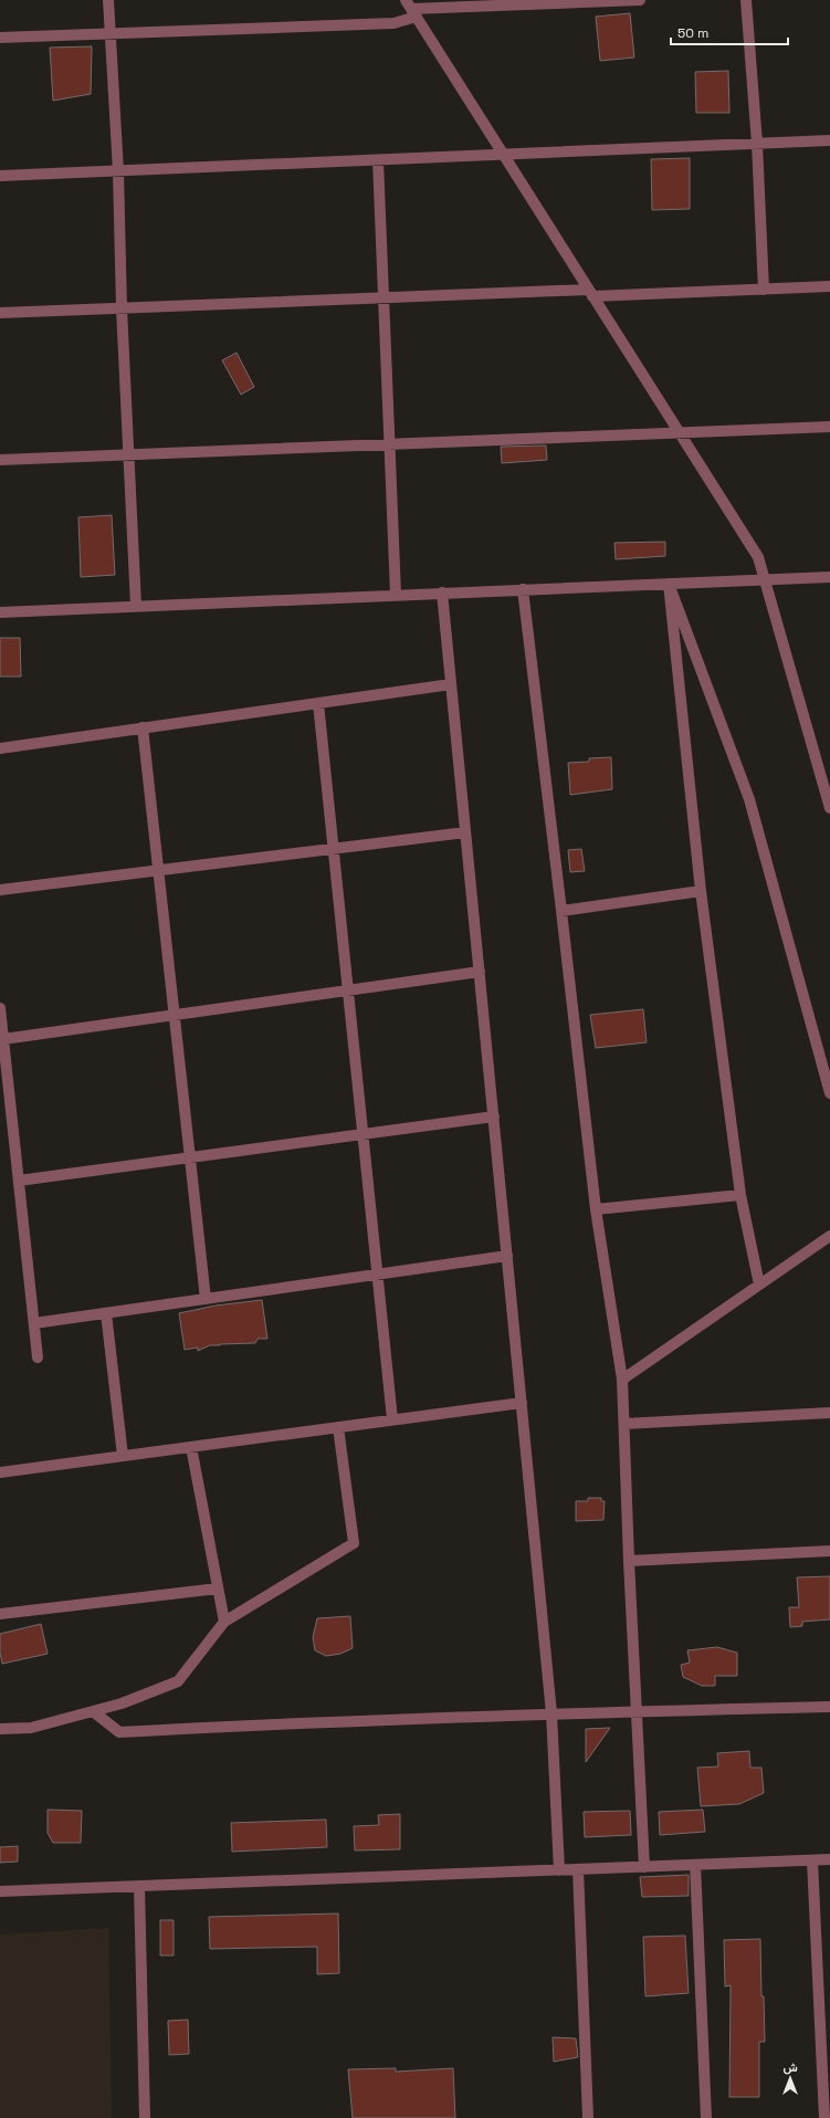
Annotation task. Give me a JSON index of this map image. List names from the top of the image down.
{
  "scale_bar": "50 m",
  "north": "top"
}
